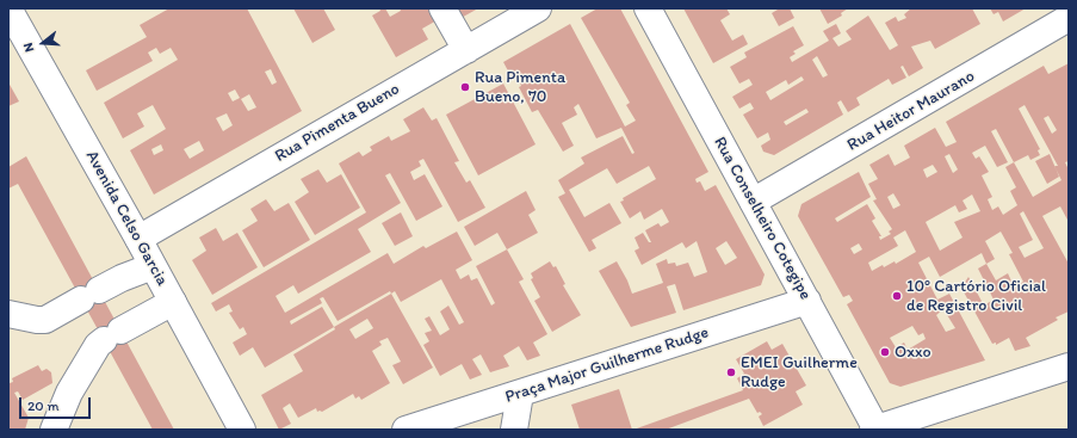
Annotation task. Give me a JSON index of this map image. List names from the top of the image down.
{
  "streets": {
    "street": [
      "Rua Heitor Maurano",
      "Rua Pimenta Bueno",
      "Avenida Celso Garcia",
      "Rua Conselheiro Cotegipe",
      "Praça Major Guilherme Rudge"
    ]
  },
  "crossings": [
    ["Rua Heitor Maurano", "Rua Conselheiro Cotegipe"],
    ["Rua Pimenta Bueno", "Avenida Celso Garcia"],
    ["Rua Conselheiro Cotegipe", "Praça Major Guilherme Rudge"]
  ],
  "places": [
    "Rua Pimenta Bueno, 70",
    "10º Cartório Oficial de Registro Civil",
    "Oxxo",
    "EMEI Guilherme Rudge"
  ],
  "scale_bar": "20 m",
  "north": "left"
}
